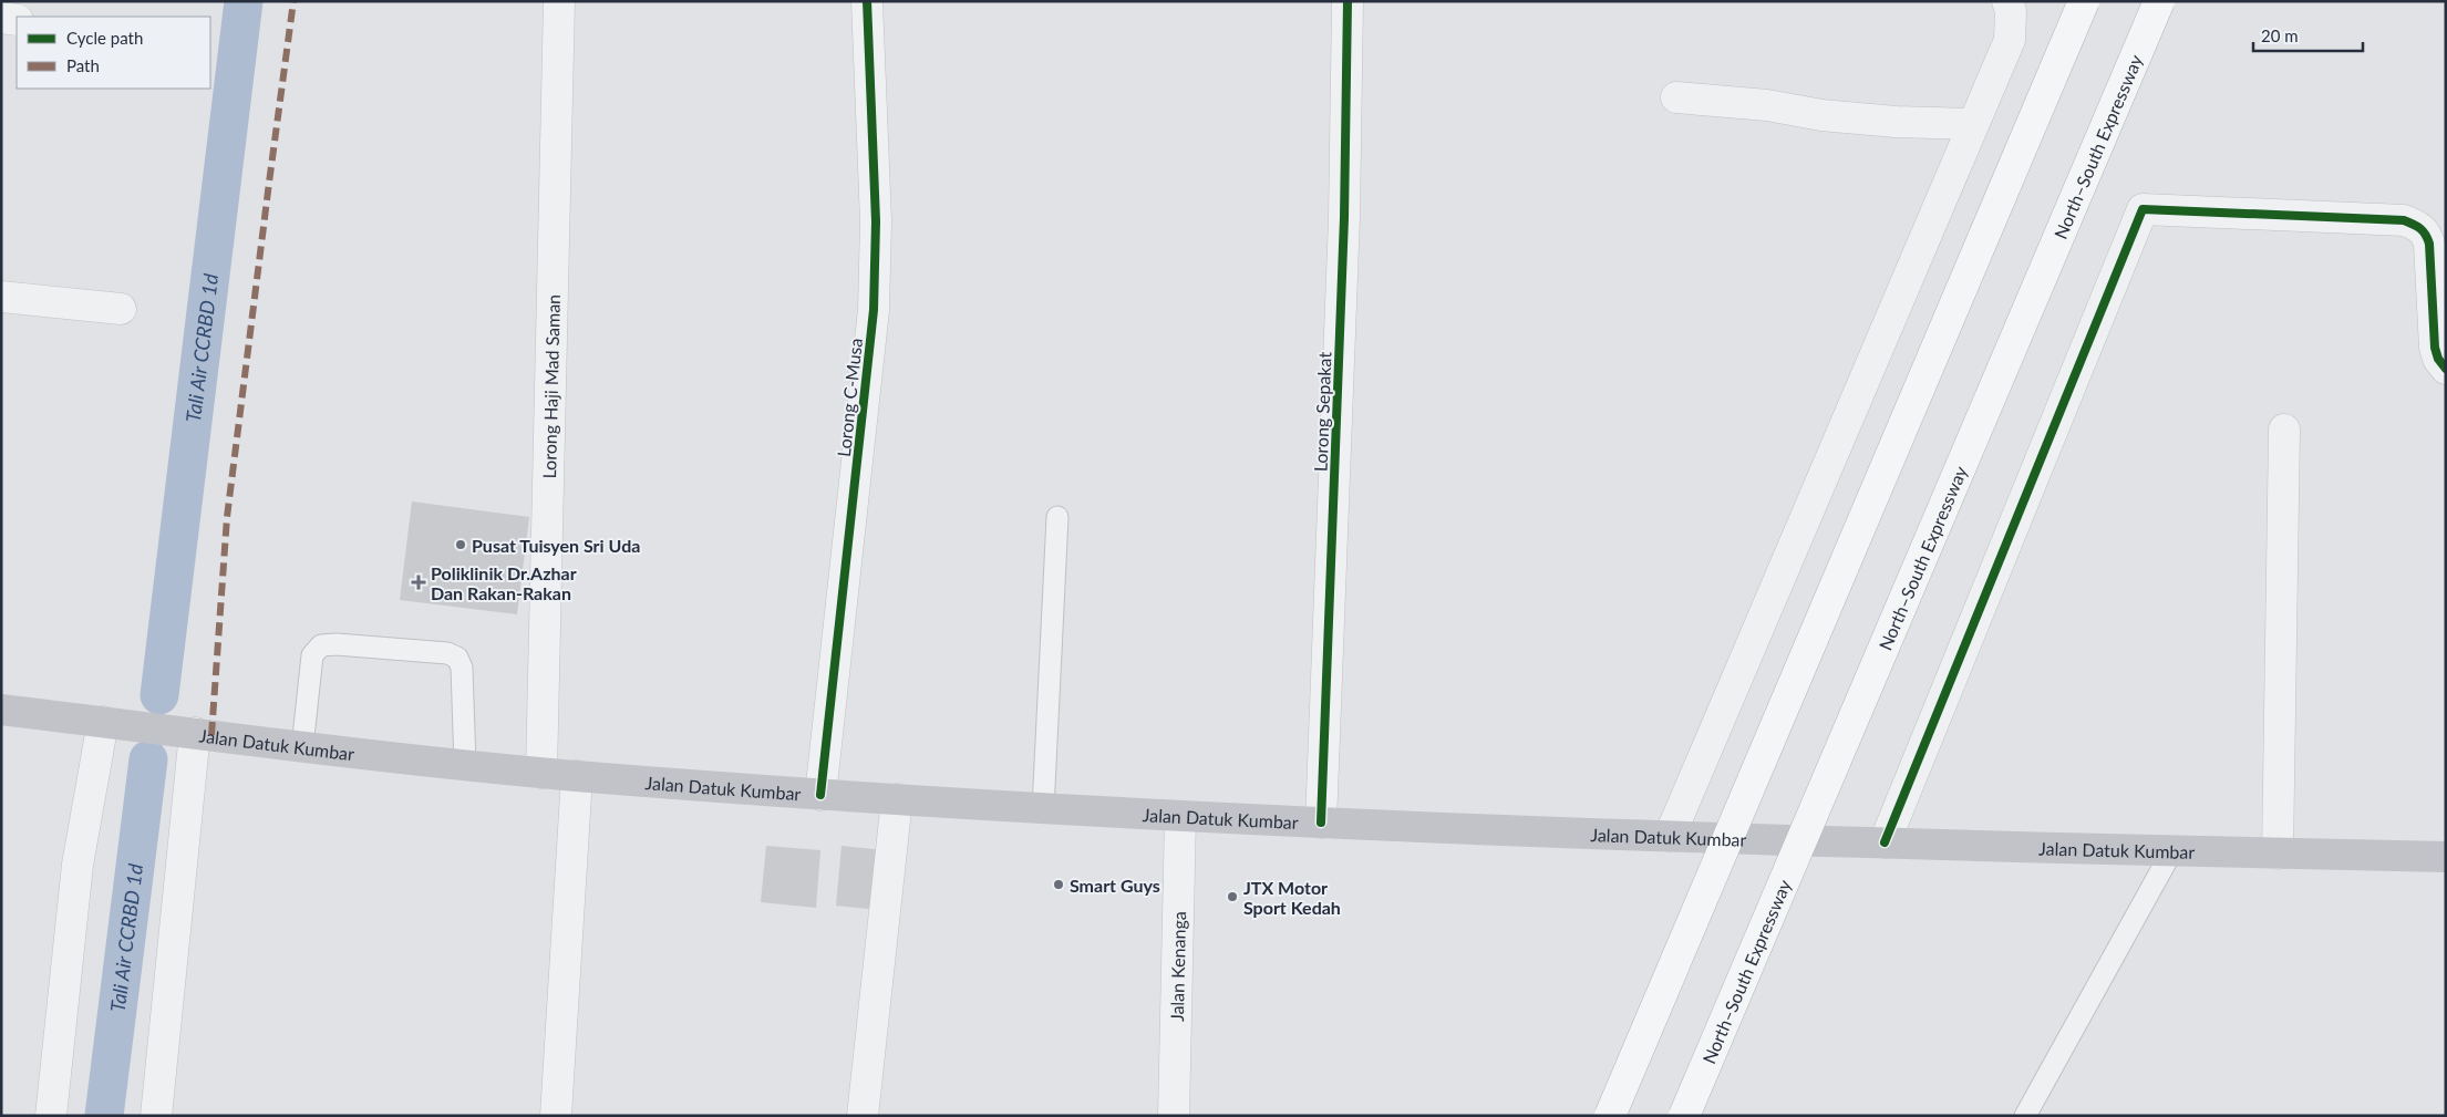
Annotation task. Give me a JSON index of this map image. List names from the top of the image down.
{
  "streets": {
    "highway": ["North–South Expressway"],
    "main road": ["Jalan Datuk Kumbar"],
    "street": [
      "Lorong Haji Mad Saman",
      "Lorong C-Musa",
      "Lorong Sepakat",
      "Jalan Kenanga"
    ]
  },
  "crossings": [
    ["Lorong Haji Mad Saman", "Jalan Datuk Kumbar"],
    ["Lorong C-Musa", "Jalan Datuk Kumbar"],
    ["Lorong Sepakat", "Jalan Datuk Kumbar"],
    ["Jalan Datuk Kumbar", "Jalan Kenanga"]
  ],
  "water": ["Tali Air CCRBD 1d"],
  "places": {
    "other": ["Pusat Tuisyen Sri Uda", "Smart Guys", "JTX Motor Sport Kedah"],
    "health": ["Poliklinik Dr.Azhar Dan Rakan-Rakan"]
  },
  "legend": ["Cycle path", "Path"],
  "scale_bar": "20 m"
}
